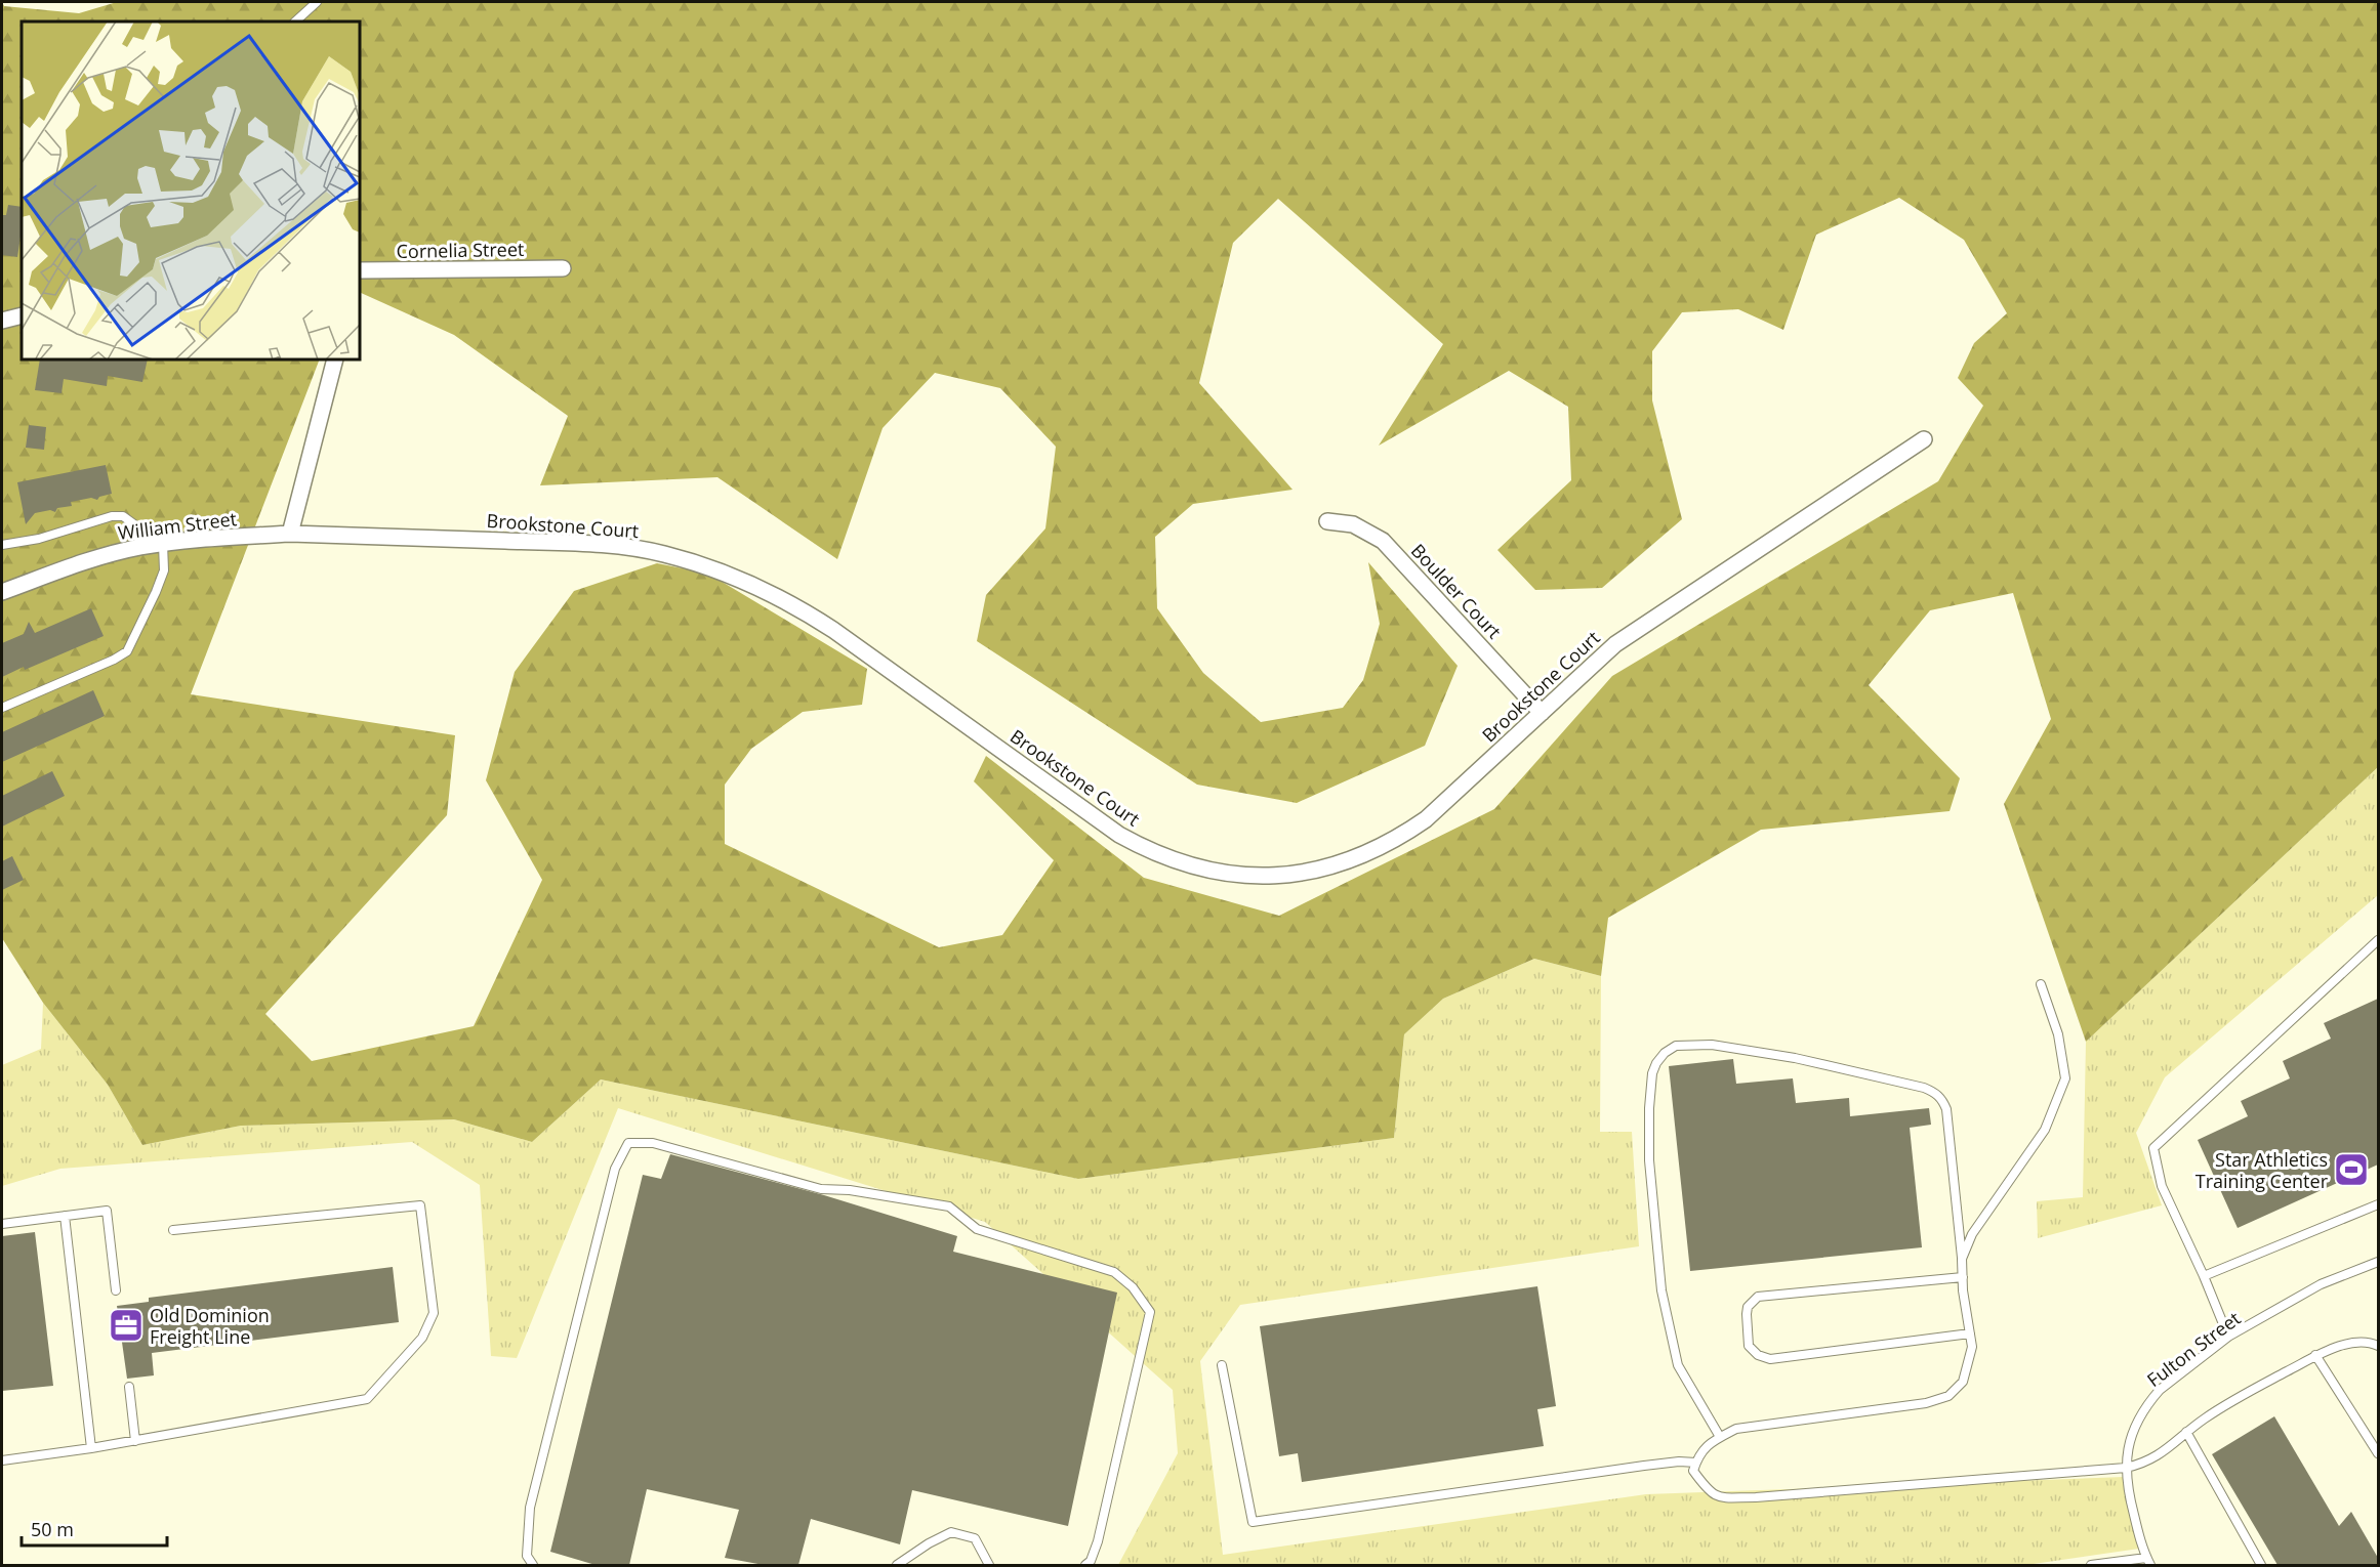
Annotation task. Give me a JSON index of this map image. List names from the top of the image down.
{
  "streets": {
    "street": [
      "Cornelia Street",
      "William Street",
      "Brookstone Court",
      "Boulder Court"
    ],
    "lane": ["Fulton Street"]
  },
  "crossings": [
    ["William Street", "Brookstone Court"],
    ["Brookstone Court", "Boulder Court"]
  ],
  "places": {
    "sports": ["Star Athletics Training Center"],
    "office": ["Old Dominion Freight Line"]
  },
  "scale_bar": "50 m"
}
